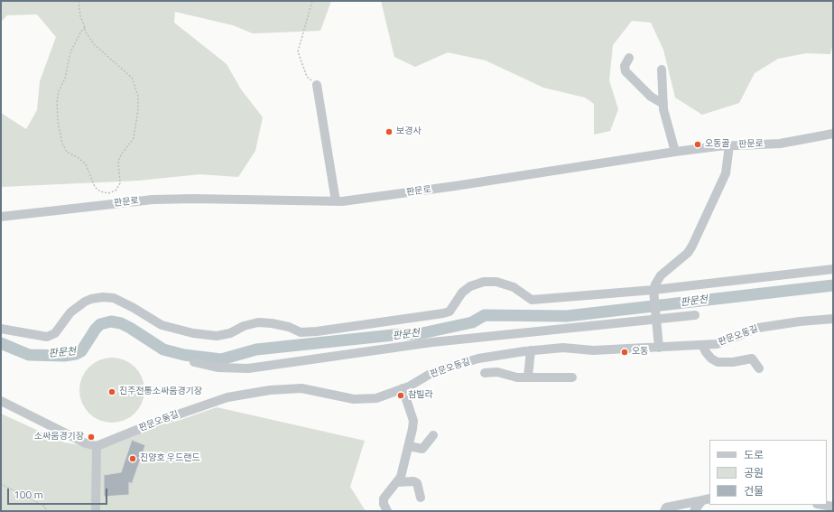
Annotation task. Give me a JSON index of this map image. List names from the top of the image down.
{
  "streets": {
    "street": ["판문로", "판문오동길"]
  },
  "water": ["판문천"],
  "places": [
    "보경사",
    "오동골",
    "오동",
    "진주전통소싸움경기장",
    "참빌라",
    "소싸움경기장",
    "진양호 우드랜드"
  ],
  "legend": ["도로", "공원", "건물"],
  "scale_bar": "100 m"
}
